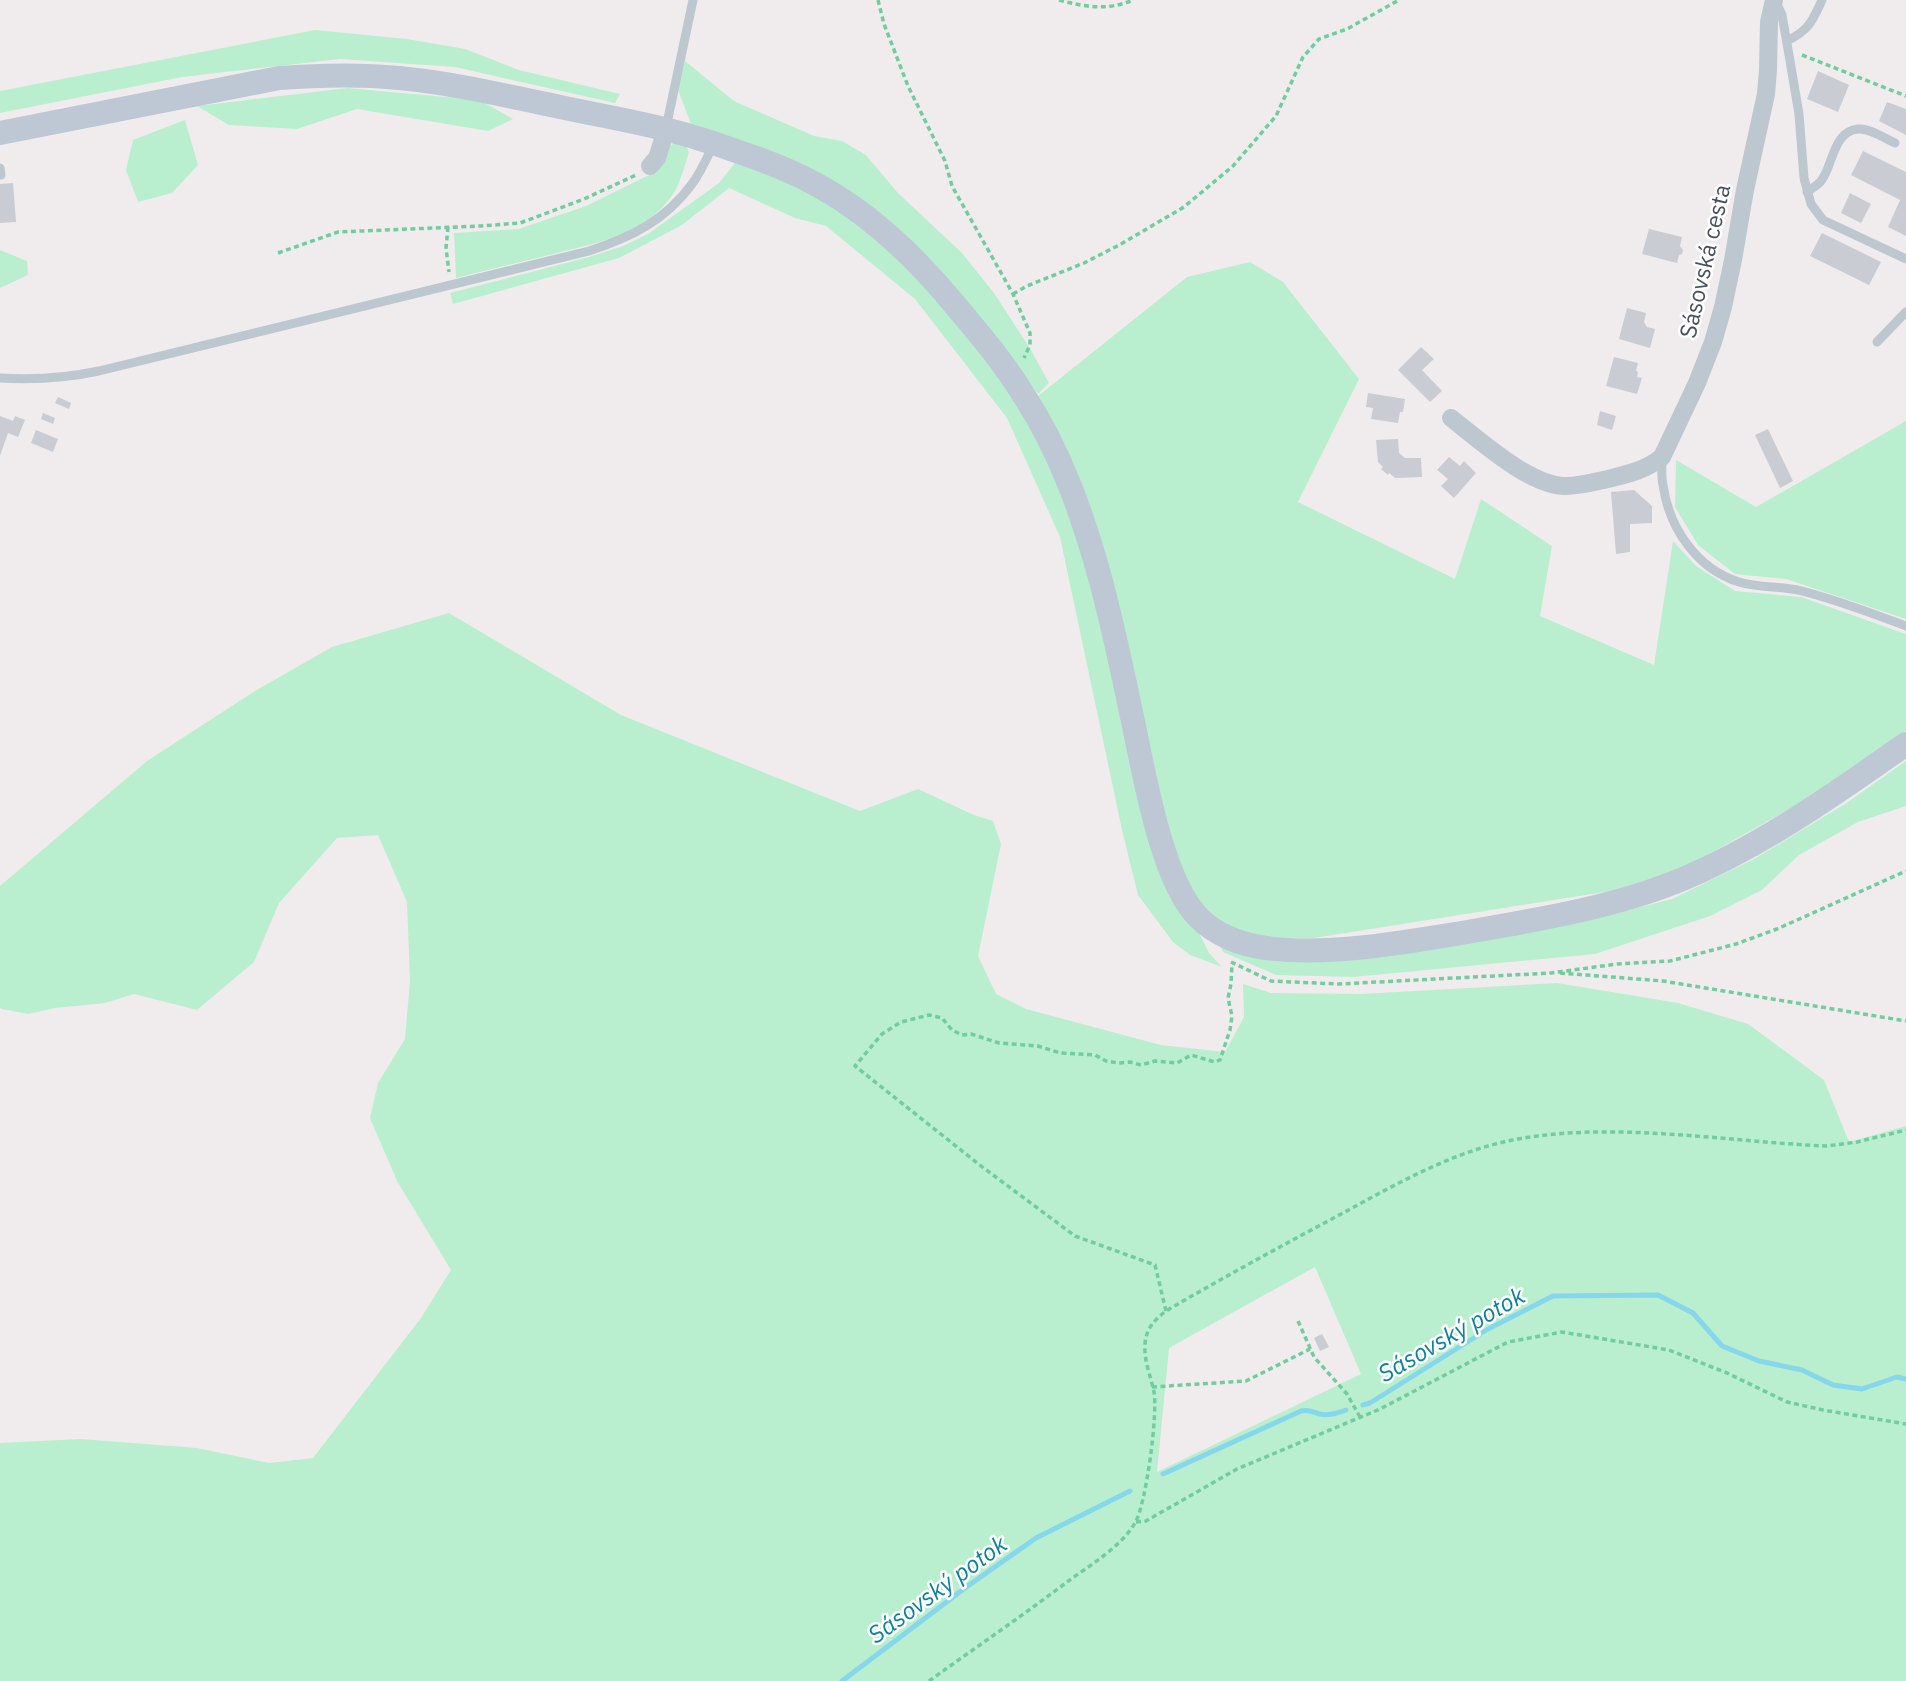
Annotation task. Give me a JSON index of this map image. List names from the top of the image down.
{
  "streets": {
    "street": ["Sásovská cesta"]
  },
  "water": ["Sásovský potok"]
}
